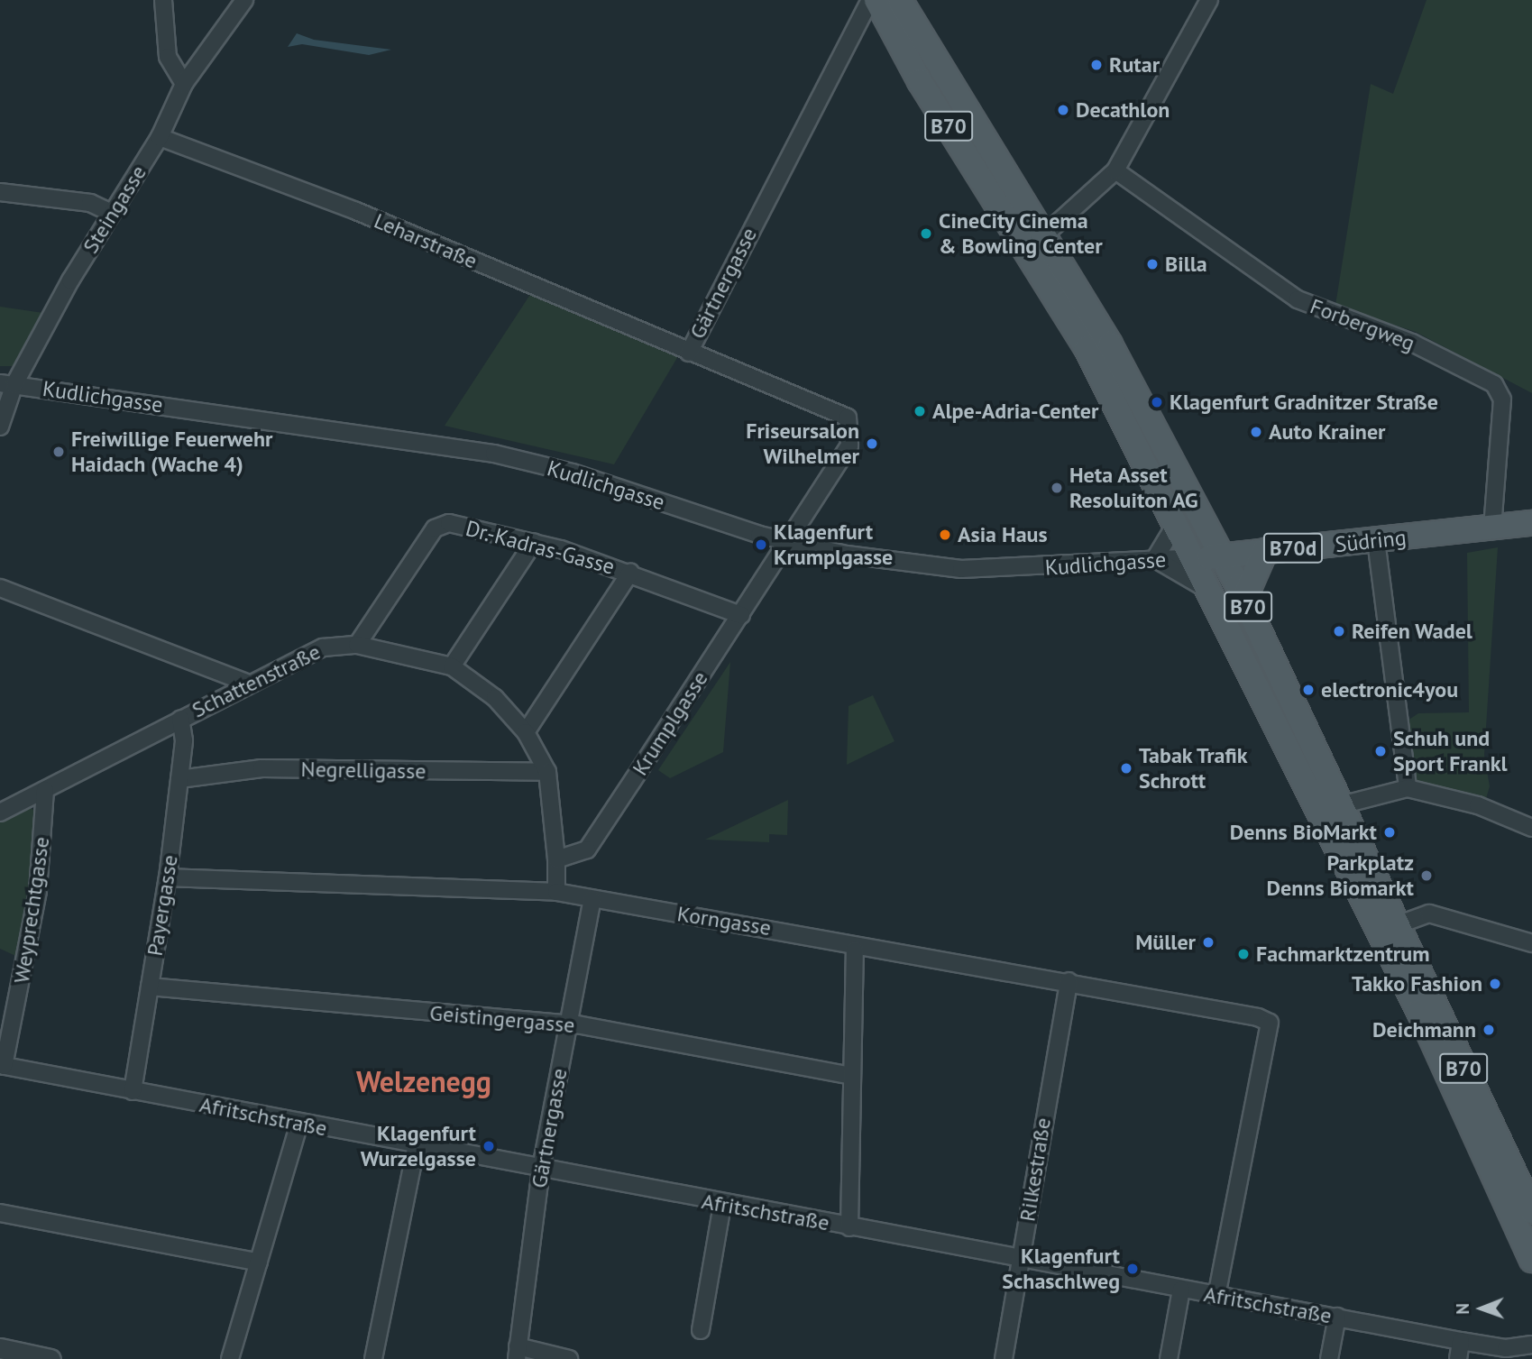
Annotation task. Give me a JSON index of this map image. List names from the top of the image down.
{
  "streets": {
    "main road": ["B70", "Südring", "B70d"],
    "street": [
      "Steingasse",
      "Leharstraße",
      "Gärtnergasse",
      "Forbergweg",
      "Kudlichgasse",
      "Dr.-Kadras-Gasse",
      "Schattenstraße",
      "Krumplgasse",
      "Negrelligasse",
      "Payergasse",
      "Weyprechtgasse",
      "Korngasse",
      "Geistingergasse",
      "Afritschstraße",
      "Rilkestraße"
    ]
  },
  "crossings": [
    ["Steingasse", "Leharstraße"],
    ["Steingasse", "Kudlichgasse"],
    ["Leharstraße", "Gärtnergasse"],
    ["Gärtnergasse", "Kudlichgasse"],
    ["Gärtnergasse", "Krumplgasse"],
    ["Gärtnergasse", "Korngasse"],
    ["Gärtnergasse", "Geistingergasse"],
    ["Gärtnergasse", "Afritschstraße"],
    ["Forbergweg", "Südring"],
    ["Kudlichgasse", "Südring"],
    ["Kudlichgasse", "Krumplgasse"],
    ["Dr.-Kadras-Gasse", "Schattenstraße"],
    ["Dr.-Kadras-Gasse", "Krumplgasse"],
    ["Schattenstraße", "Krumplgasse"],
    ["Schattenstraße", "Negrelligasse"],
    ["Schattenstraße", "Payergasse"],
    ["Schattenstraße", "Weyprechtgasse"],
    ["Negrelligasse", "Payergasse"],
    ["Payergasse", "Korngasse"],
    ["Payergasse", "Geistingergasse"],
    ["Payergasse", "Afritschstraße"],
    ["Weyprechtgasse", "Afritschstraße"],
    ["Korngasse", "Afritschstraße"],
    ["Korngasse", "Rilkestraße"],
    ["Afritschstraße", "Rilkestraße"]
  ],
  "districts": ["Welzenegg"],
  "places": [
    "Rutar",
    "Decathlon",
    "CineCity Cinema & Bowling Center",
    "Billa",
    "Klagenfurt Gradnitzer Straße",
    "Alpe-Adria-Center",
    "Auto Krainer",
    "Friseursalon Wilhelmer",
    "Freiwillige Feuerwehr Haidach (Wache 4)",
    "Heta Asset Resoluiton AG",
    "Asia Haus",
    "Klagenfurt Krumplgasse",
    "Reifen Wadel",
    "electronic4you",
    "Schuh und Sport Frankl",
    "Tabak Trafik Schrott",
    "Denns BioMarkt",
    "Parkplatz Denns Biomarkt",
    "Müller",
    "Fachmarktzentrum",
    "Takko Fashion",
    "Deichmann",
    "Klagenfurt Wurzelgasse",
    "Klagenfurt Schaschlweg"
  ],
  "north": "left"
}
